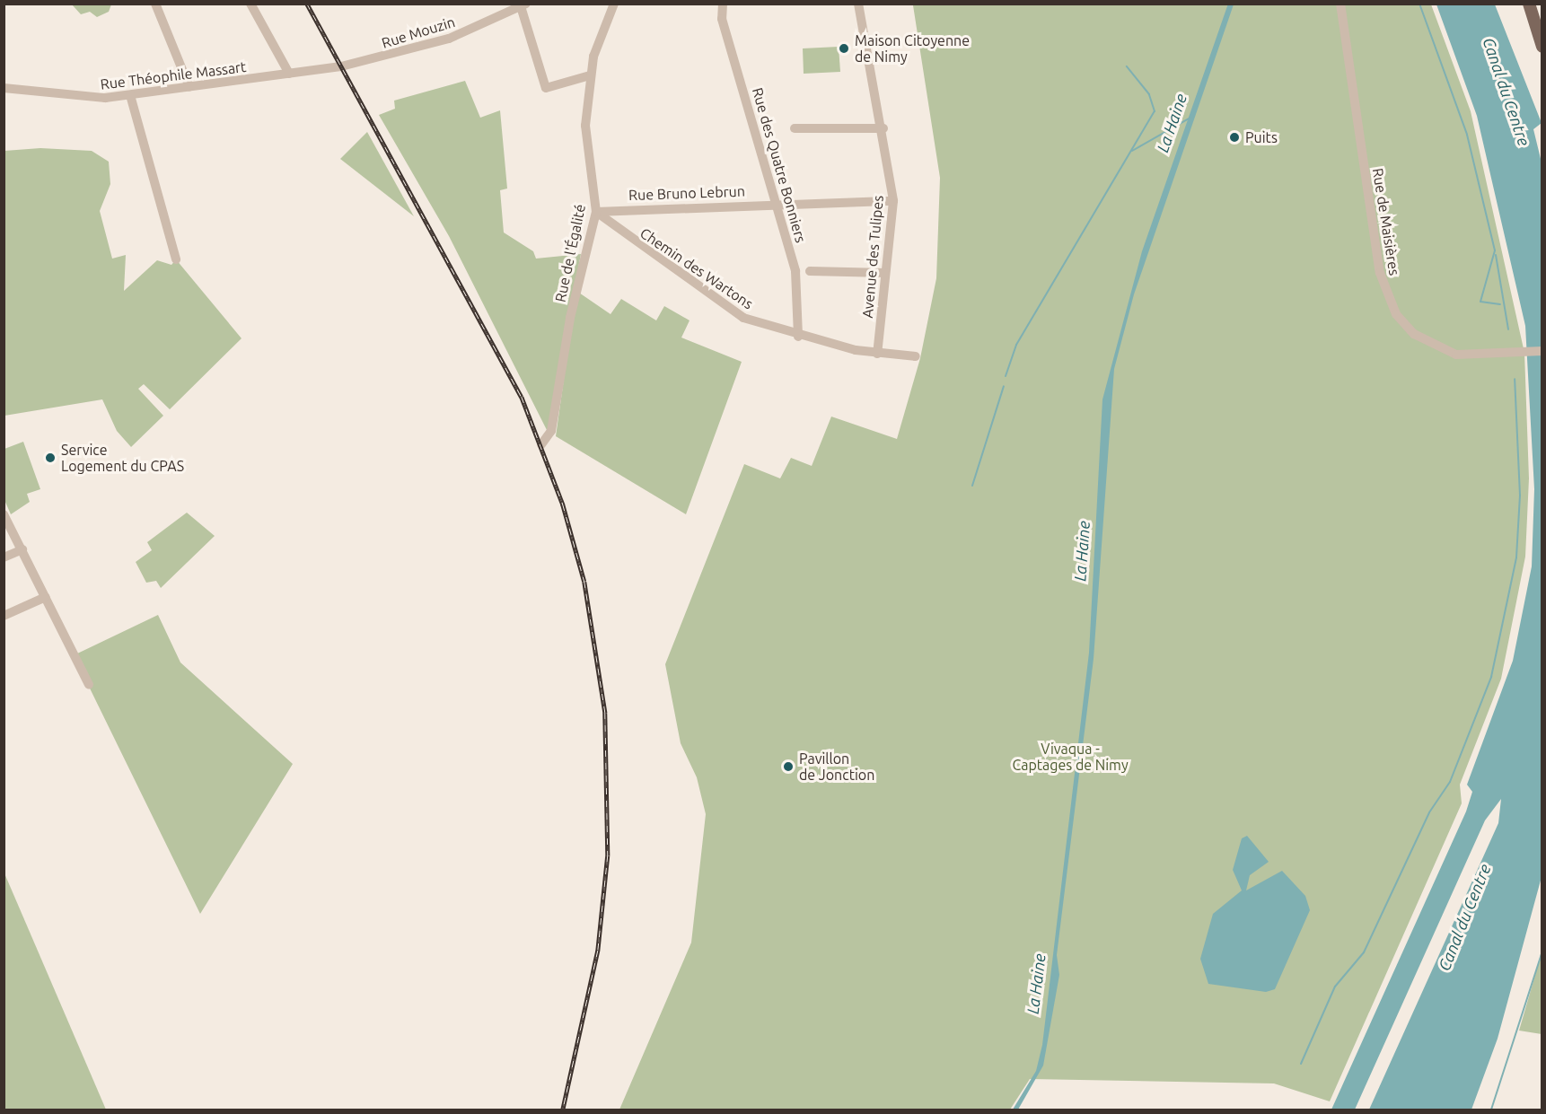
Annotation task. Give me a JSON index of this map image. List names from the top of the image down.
{
  "streets": {
    "street": [
      "Rue Mouzin",
      "Rue Théophile Massart",
      "Rue des Quatre Bonniers",
      "Rue Bruno Lebrun",
      "Rue de Maisières",
      "Rue de l'Égalité",
      "Avenue des Tulipes",
      "Chemin des Wartons"
    ]
  },
  "crossings": [
    ["Rue Mouzin", "Rue Théophile Massart"],
    ["Rue des Quatre Bonniers", "Rue Bruno Lebrun"],
    ["Rue des Quatre Bonniers", "Chemin des Wartons"],
    ["Rue Bruno Lebrun", "Rue de l'Égalité"],
    ["Rue Bruno Lebrun", "Avenue des Tulipes"],
    ["Rue Bruno Lebrun", "Chemin des Wartons"],
    ["Rue de l'Égalité", "Chemin des Wartons"],
    ["Avenue des Tulipes", "Chemin des Wartons"]
  ],
  "water": ["Canal du Centre", "La Haine"],
  "parks": ["Vivaqua - Captages de Nimy"],
  "places": [
    "Maison Citoyenne de Nimy",
    "Puits",
    "Service Logement du CPAS",
    "Pavillon de Jonction"
  ]
}
